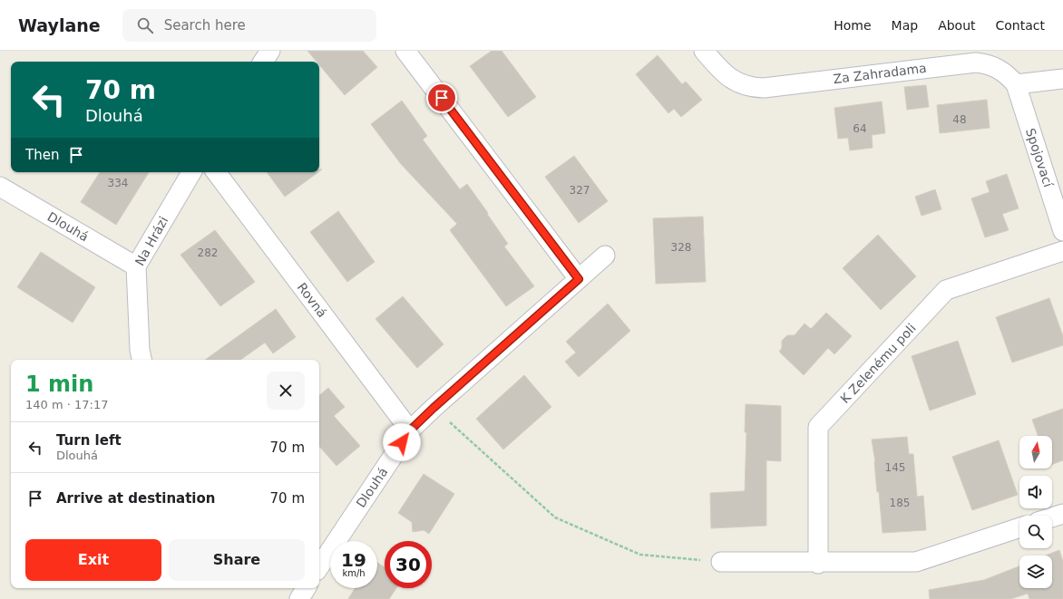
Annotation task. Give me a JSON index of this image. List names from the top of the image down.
{
  "streets": {
    "street": [
      "Za Zahradama",
      "Spojovací",
      "Dlouhá",
      "Na Hrázi",
      "Rovná",
      "K Zelenému poli"
    ]
  },
  "crossings": [
    ["Za Zahradama", "Spojovací"],
    ["Dlouhá", "Na Hrázi"],
    ["Dlouhá", "Rovná"]
  ],
  "house_numbers": [
    "48",
    "64",
    "334",
    "327",
    "328",
    "282",
    "145",
    "185"
  ],
  "north": "top",
  "page": {
    "header": "Waylane",
    "search": "Search here",
    "nav": [
      "Home",
      "Map",
      "About",
      "Contact"
    ],
    "turn": ["70 m", "Dlouhá"],
    "then": "Then",
    "heading": ["1 min", "140 m · 17:17"],
    "list": [
      {
        "name": "Turn left",
        "note": "Dlouhá",
        "value": "70 m"
      },
      {
        "name": "Arrive at destination",
        "value": "70 m"
      }
    ],
    "buttons": ["Exit", "Share"],
    "speed": "19 km/h",
    "limit": "30"
  }
}
